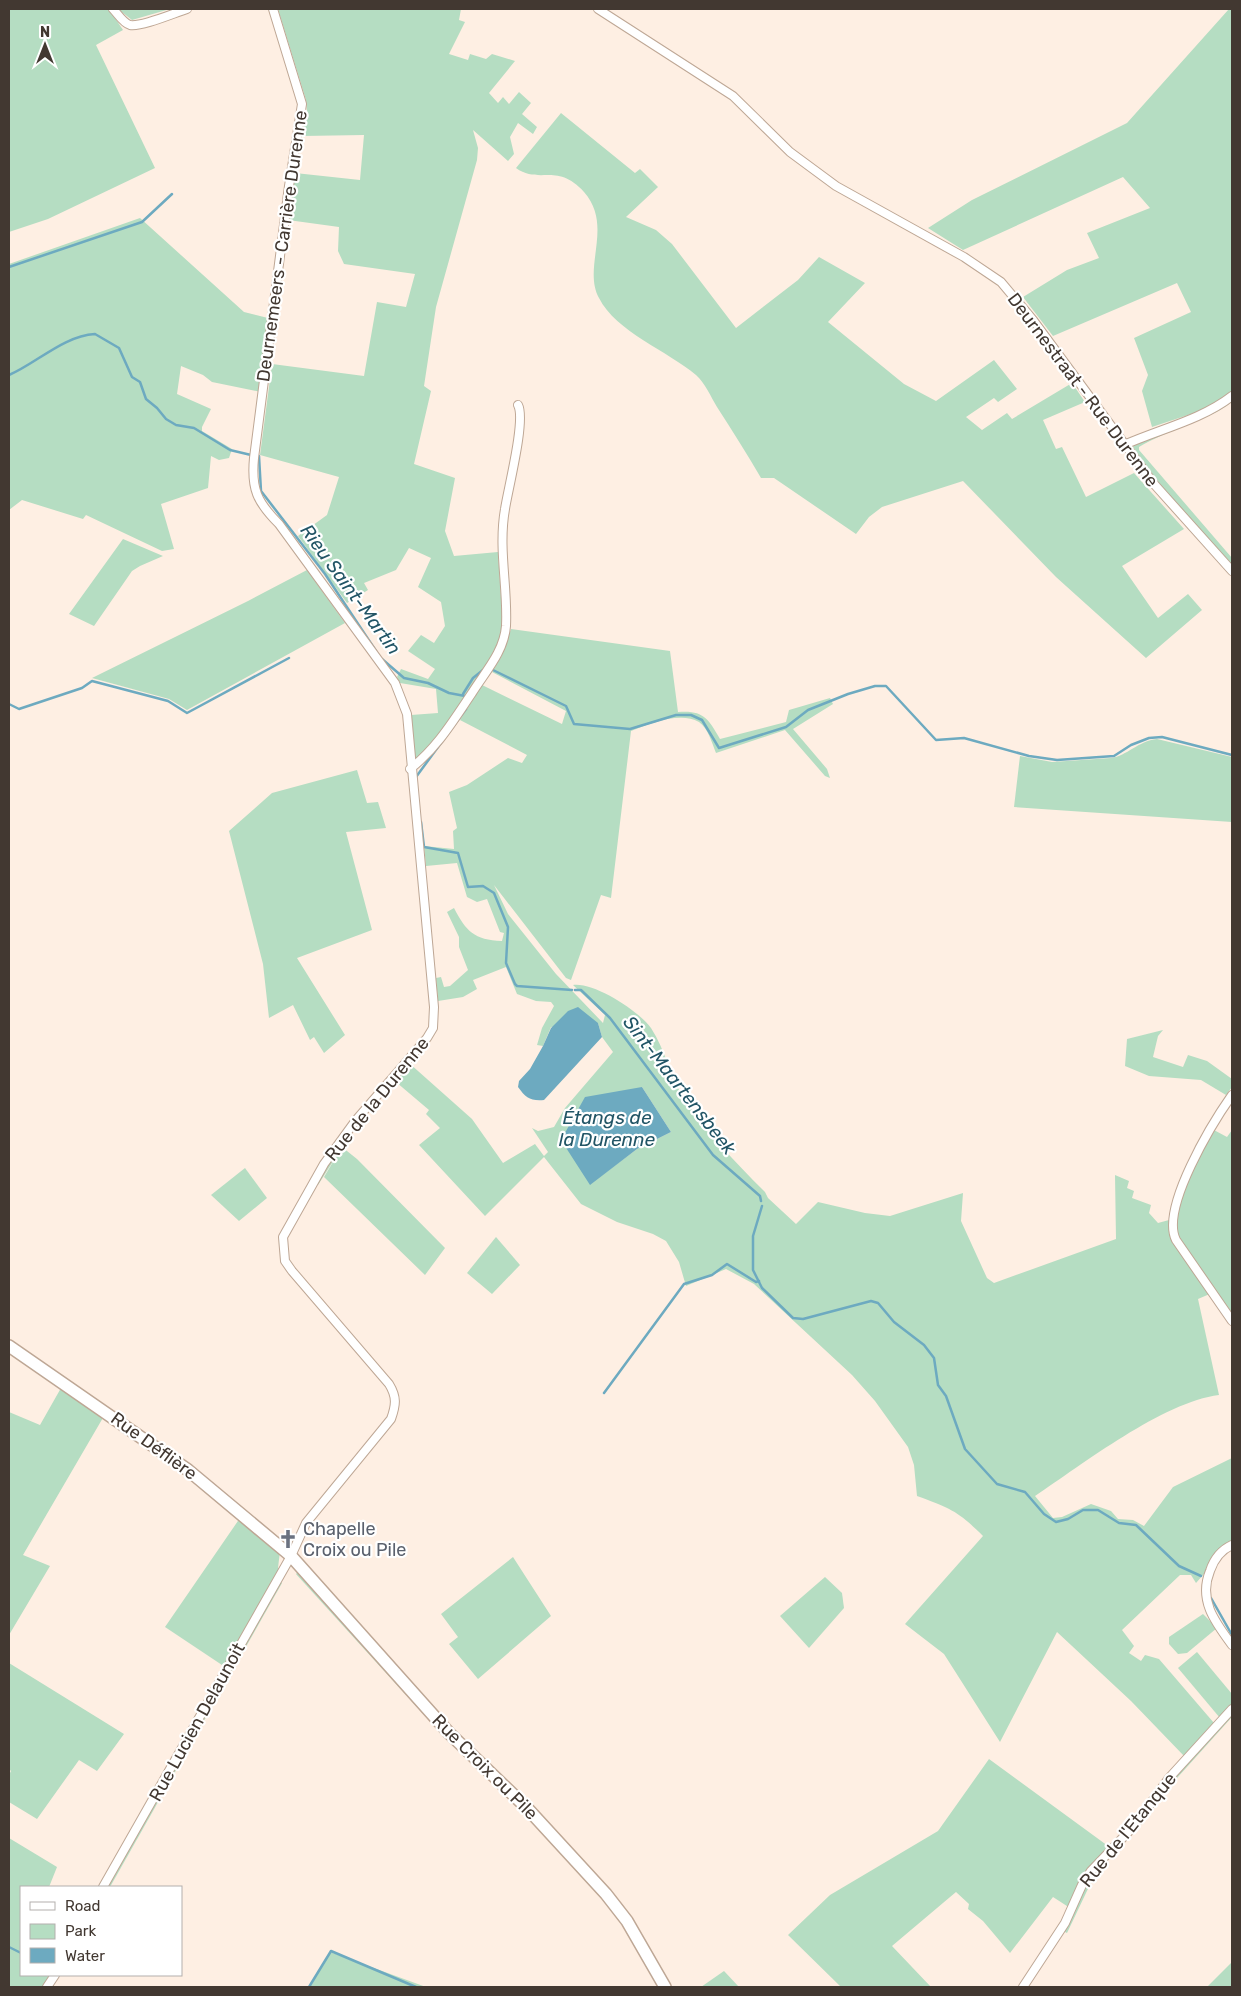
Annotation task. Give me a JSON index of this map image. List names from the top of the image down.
{
  "streets": {
    "street": [
      "Deurnemeers - Carrière Durenne",
      "Deurnestraat - Rue Durenne",
      "Rue de la Durenne",
      "Rue Déflière",
      "Rue Lucien Delaunoit",
      "Rue Croix ou Pile",
      "Rue de l'Etanque"
    ]
  },
  "crossings": [
    ["Deurnemeers - Carrière Durenne", "Rue de la Durenne"],
    ["Rue de la Durenne", "Rue Déflière"],
    ["Rue de la Durenne", "Rue Lucien Delaunoit"],
    ["Rue de la Durenne", "Rue Croix ou Pile"],
    ["Rue Déflière", "Rue Lucien Delaunoit"],
    ["Rue Déflière", "Rue Croix ou Pile"],
    ["Rue Lucien Delaunoit", "Rue Croix ou Pile"]
  ],
  "water": ["Rieu Saint-Martin", "Sint-Maartensbeek", "Étangs de la Durenne"],
  "places": {
    "church": ["Chapelle Croix ou Pile"]
  },
  "legend": ["Road", "Park", "Water"],
  "north": "top"
}
